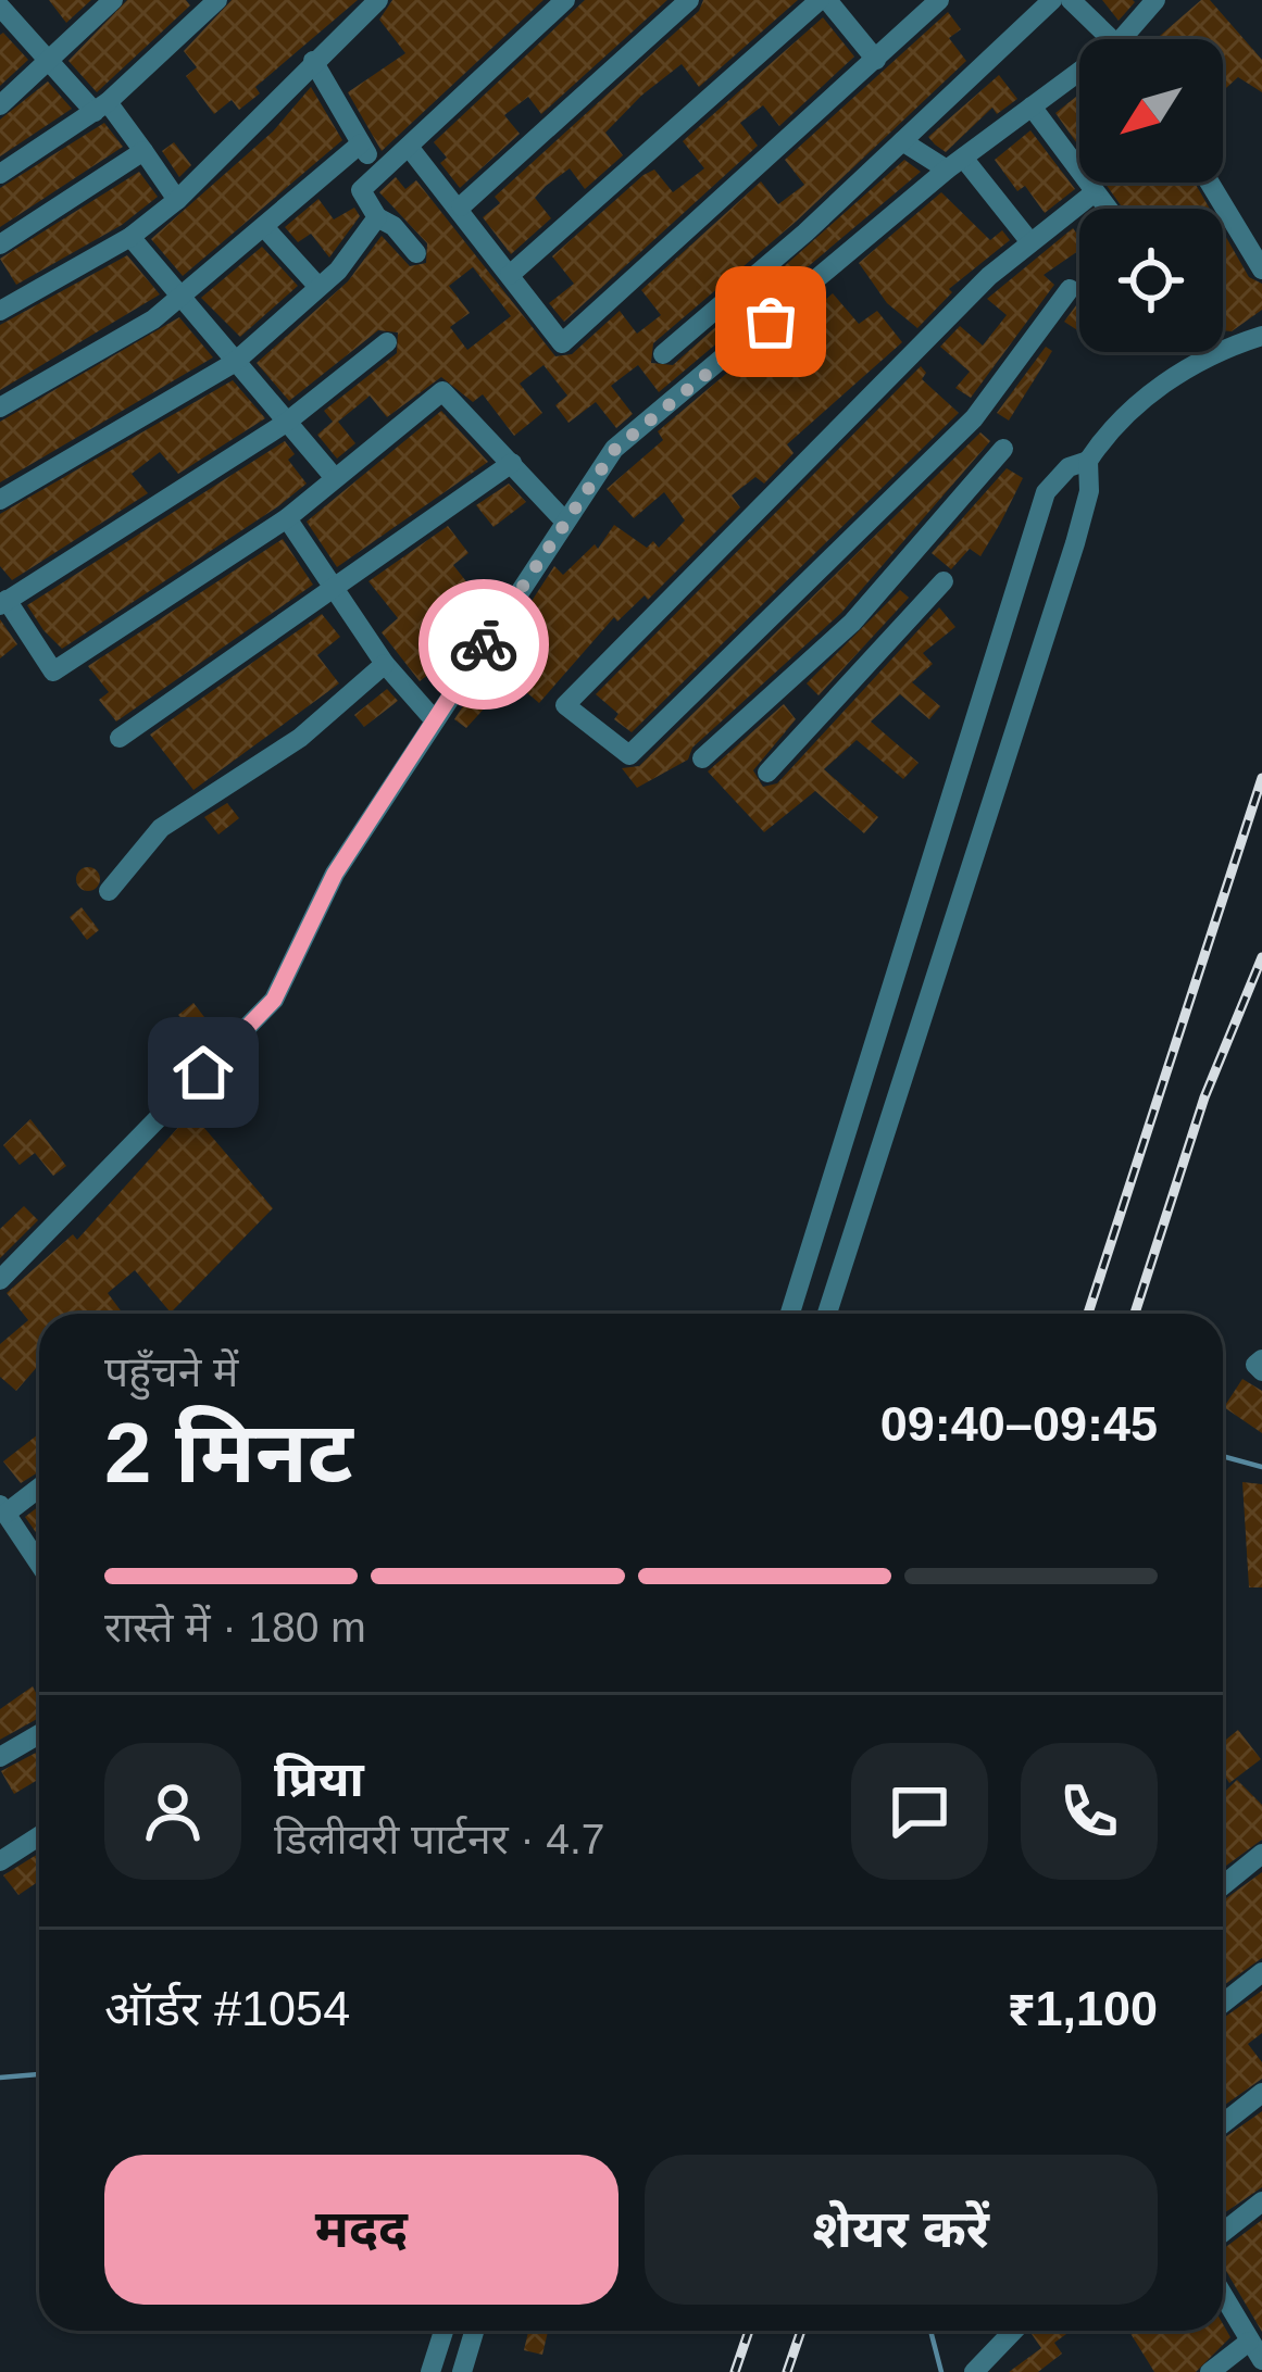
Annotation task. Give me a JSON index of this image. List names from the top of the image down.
{
  "north": "bottom left",
  "page": {
    "heading": ["2 मिनट", "पहुँचने में", "09:40–09:45"],
    "panel": [
      "प्रिया",
      "डिलीवरी पार्टनर · 4.7",
      "ऑर्डर #1054",
      "₹1,100"
    ],
    "bar": "रास्ते में · 180 m",
    "buttons": ["मदद", "शेयर करें"]
  }
}
